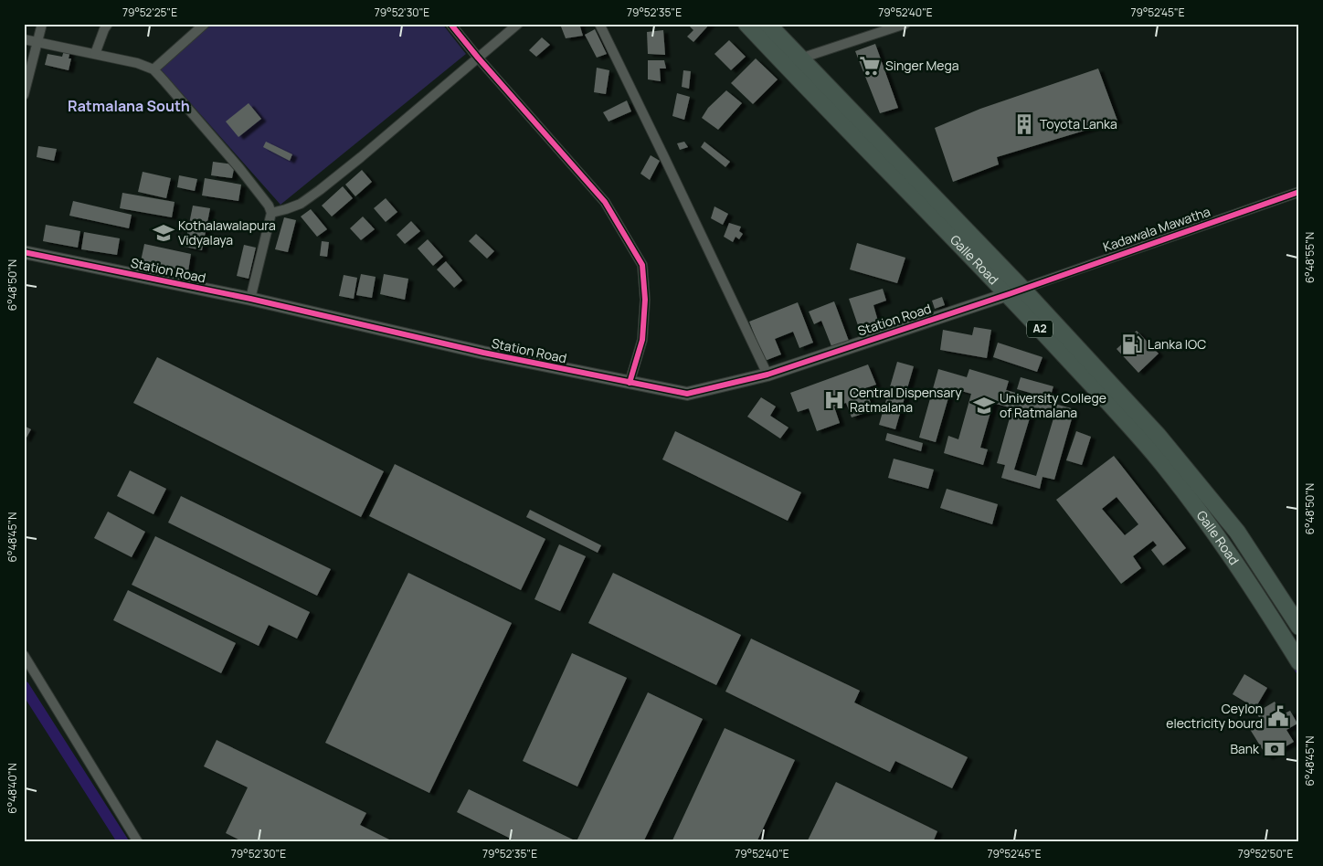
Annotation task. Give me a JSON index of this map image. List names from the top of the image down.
{
  "streets": {
    "highway": ["Galle Road", "A2"],
    "street": ["Kadawala Mawatha", "Station Road"]
  },
  "crossings": [
    ["Kadawala Mawatha", "Galle Road"],
    ["Kadawala Mawatha", "Station Road"],
    ["Galle Road", "Station Road"]
  ],
  "districts": ["Ratmalana South"],
  "places": {
    "supermarket": ["Singer Mega"],
    "building": ["Toyota Lanka"],
    "school or university": ["Kothalawalapura Vidyalaya", "University College of Ratmalana"],
    "fuel station": ["Lanka IOC"],
    "hospital": ["Central Dispensary Ratmalana"],
    "public building": ["Ceylon electricity bourd"],
    "bank": ["Bank"]
  },
  "coordinates": [
    "79°52'25\"E",
    "79°52'30\"E",
    "79°52'35\"E",
    "79°52'40\"E",
    "79°52'45\"E",
    "6°48'55\"N",
    "6°48'50\"N",
    "6°48'45\"N",
    "6°48'40\"N",
    "79°52'50\"E"
  ]
}
